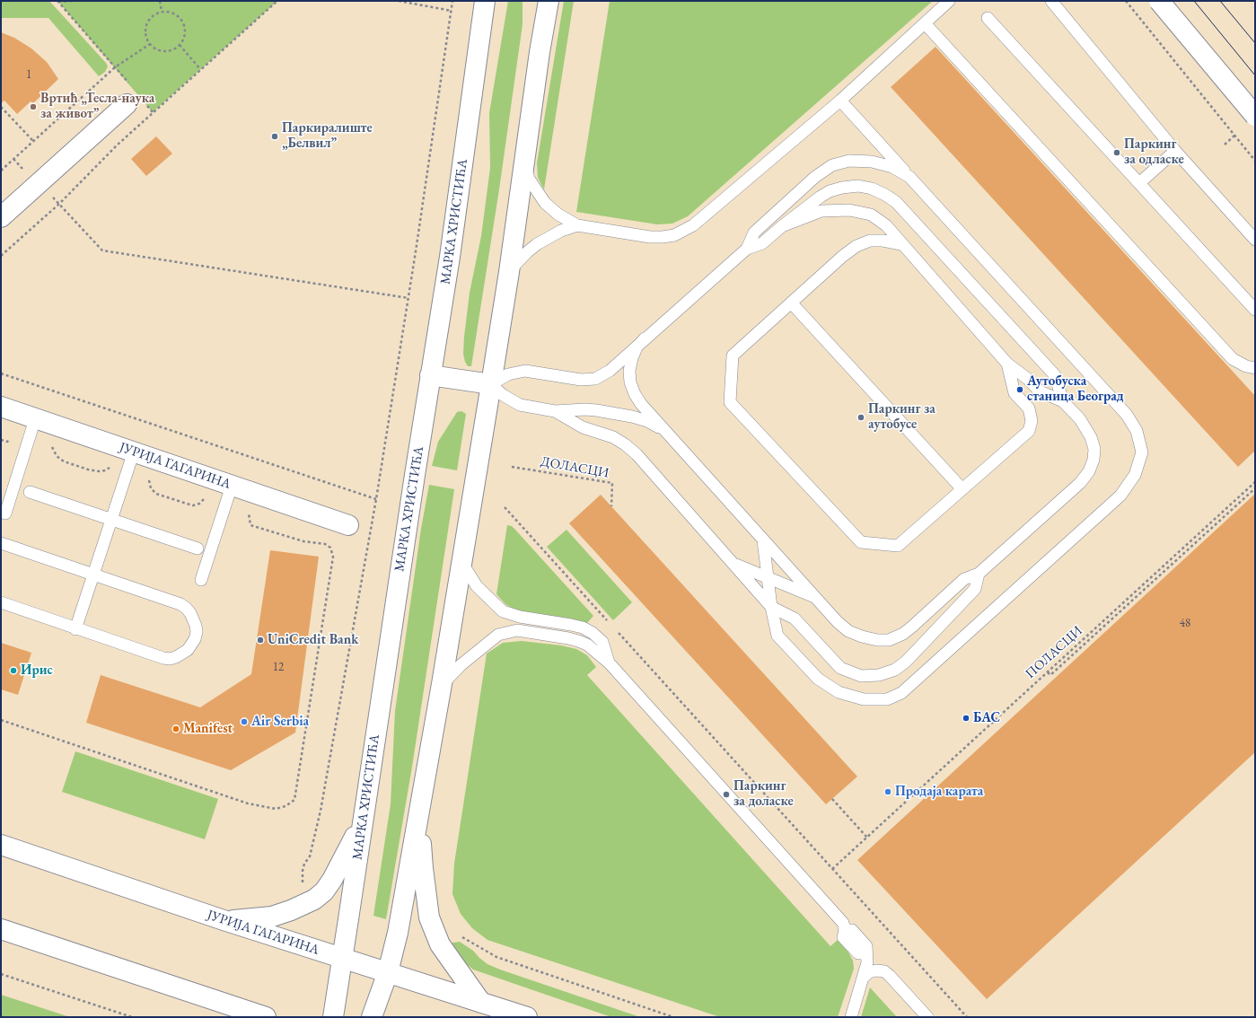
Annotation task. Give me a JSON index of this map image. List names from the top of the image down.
{
  "streets": {
    "street": ["МАРКА ХРИСТИЋА", "ЈУРИЈА ГАГАРИНА"],
    "path": ["ДОЛАСЦИ", "ПОЛАСЦИ"]
  },
  "crossings": [
    ["МАРКА ХРИСТИЋА", "ЈУРИЈА ГАГАРИНА"]
  ],
  "places": [
    "Вртић „Тесла-наука за живот”",
    "Паркиралиште „Белвил”",
    "Паркинг за одласке",
    "Аутобуска станица Београд",
    "Паркинг за аутобусе",
    "UniCredit Bank",
    "Ирис",
    "БАС",
    "Air Serbia",
    "Manifest",
    "Продаја карата",
    "Паркинг за доласке"
  ],
  "house_numbers": ["1", "48", "12"]
}
